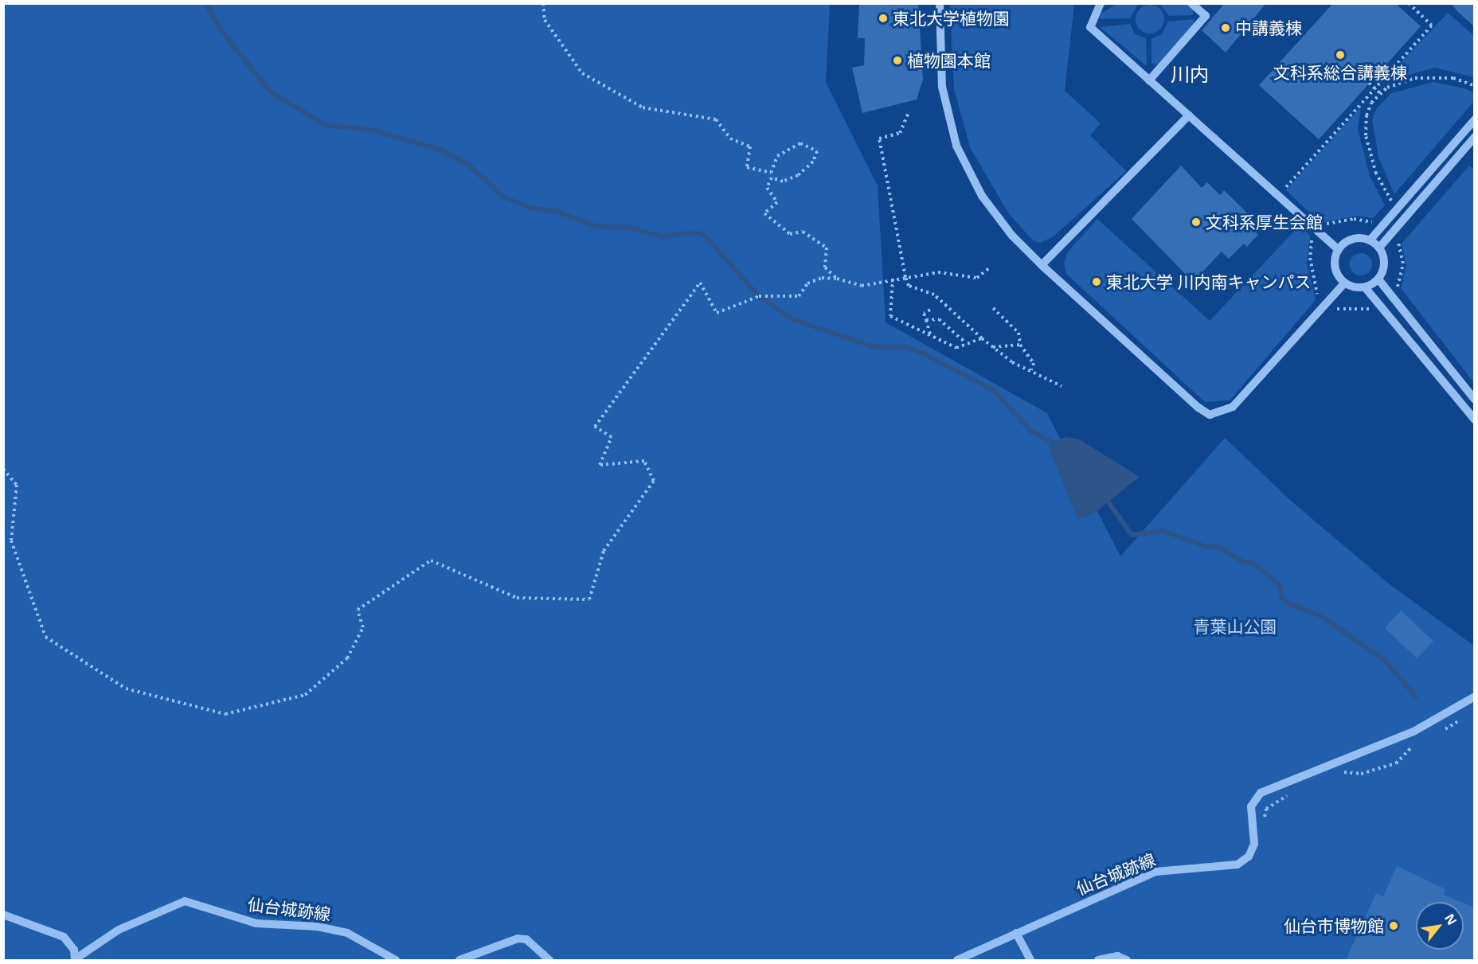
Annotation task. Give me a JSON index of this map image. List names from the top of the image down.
{
  "streets": {
    "street": ["仙台城跡線"]
  },
  "districts": ["川内"],
  "parks": ["青葉山公園"],
  "places": [
    "東北大学植物園",
    "中講義棟",
    "文科系総合講義棟",
    "植物園本館",
    "文科系厚生会館",
    "東北大学 川内南キャンパス",
    "仙台市博物館"
  ],
  "north": "top right"
}
